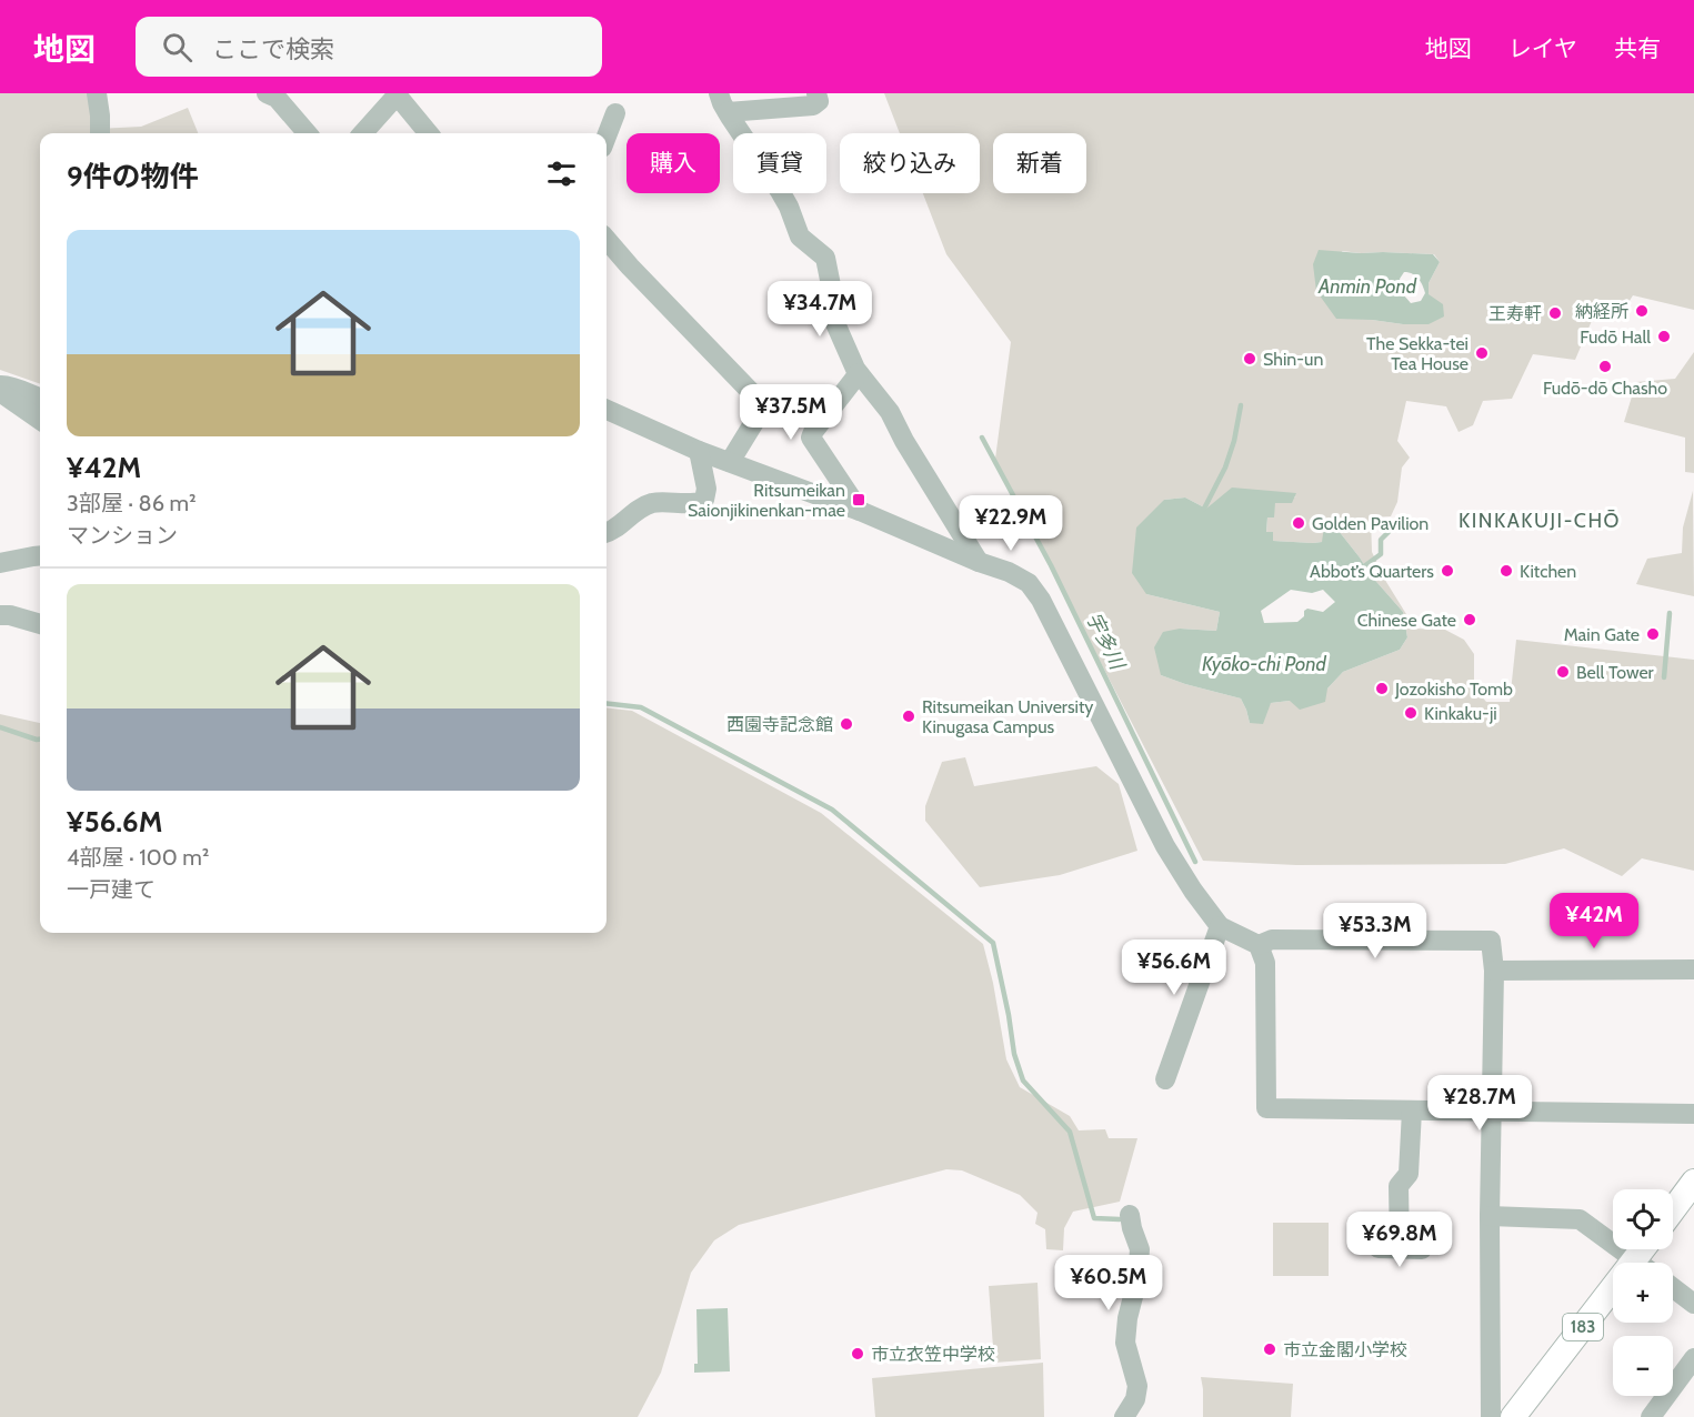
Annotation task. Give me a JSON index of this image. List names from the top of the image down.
{
  "streets": {
    "main road": ["183"]
  },
  "districts": ["KINKAKUJI-CHŌ"],
  "water": ["Anmin Pond", "宇多川", "Kyōko-chi Pond"],
  "places": {
    "other": [
      "納経所",
      "王寿軒",
      "Fudō Hall",
      "The Sekka-tei Tea House",
      "Shin-un",
      "Fudō-dō Chasho",
      "Golden Pavilion",
      "Abbot’s Quarters",
      "Kitchen",
      "Chinese Gate",
      "Main Gate",
      "Bell Tower",
      "Jozokisho Tomb",
      "Kinkaku-ji",
      "Ritsumeikan University Kinugasa Campus",
      "西園寺記念館",
      "市立金閣小学校",
      "市立衣笠中学校"
    ],
    "transit": ["Ritsumeikan Saionjikinenkan-mae"]
  },
  "page": {
    "header": "地図",
    "search": "ここで検索",
    "nav": ["地図", "レイヤ", "共有"],
    "chip": [
      "購入",
      "賃貸",
      "絞り込み",
      "新着"
    ],
    "heading": "9件の物件",
    "list": [
      {
        "name": "¥42M",
        "note": "3部屋 · 86 m² · マンション"
      },
      {
        "name": "¥56.6M",
        "note": "4部屋 · 100 m² · 一戸建て"
      }
    ],
    "price": [
      "¥34.7M",
      "¥37.5M",
      "¥22.9M",
      "¥42M",
      "¥53.3M",
      "¥56.6M",
      "¥28.7M",
      "¥69.8M",
      "¥60.5M"
    ],
    "map_buttons": ["+", "−"]
  }
}
